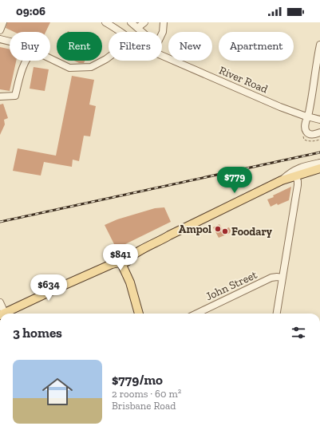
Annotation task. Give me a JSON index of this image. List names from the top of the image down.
{
  "streets": {
    "street": ["River Road", "John Street"]
  },
  "places": ["Ampol", "Foodary"],
  "page": {
    "status": "09:06",
    "chip": [
      "Buy",
      "Rent",
      "Filters",
      "New",
      "Apartment"
    ],
    "price": ["$779", "$841", "$634"],
    "heading": "3 homes",
    "list": [
      {
        "name": "$779/mo",
        "note": "2 rooms · 60 m² · Brisbane Road"
      }
    ]
  }
}
